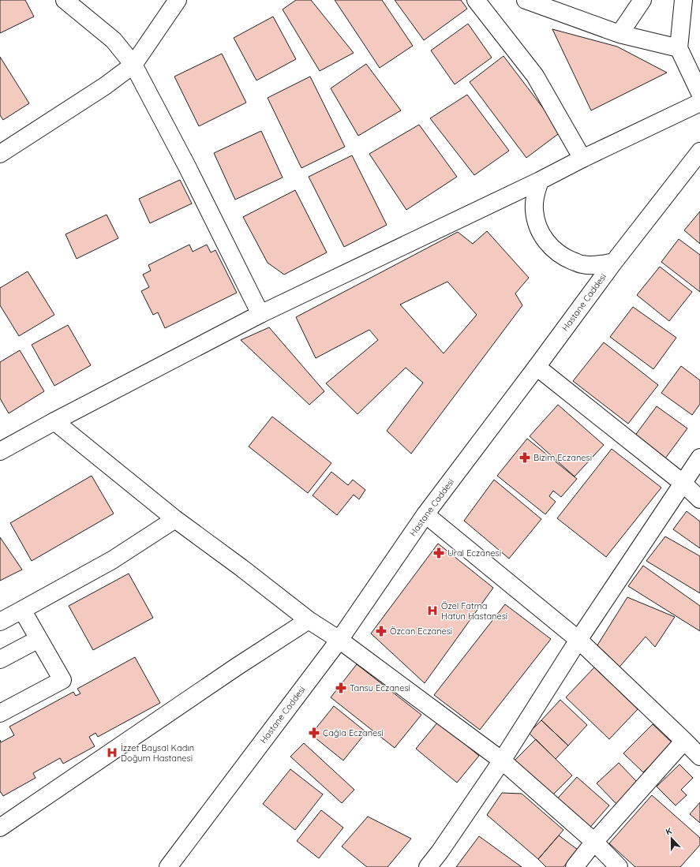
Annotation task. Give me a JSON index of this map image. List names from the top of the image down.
{
  "streets": {
    "street": ["Hastane Caddesi"]
  },
  "places": {
    "pharmacy": [
      "Bizim Eczanesi",
      "Ural Eczanesi",
      "Özcan Eczanesi",
      "Tansu Eczanesi",
      "Çağla Eczanesi"
    ],
    "hospital": ["Özel Fatma Hatun Hastanesi", "İzzet Baysal Kadın Doğum Hastanesi"]
  },
  "north": "top"
}
